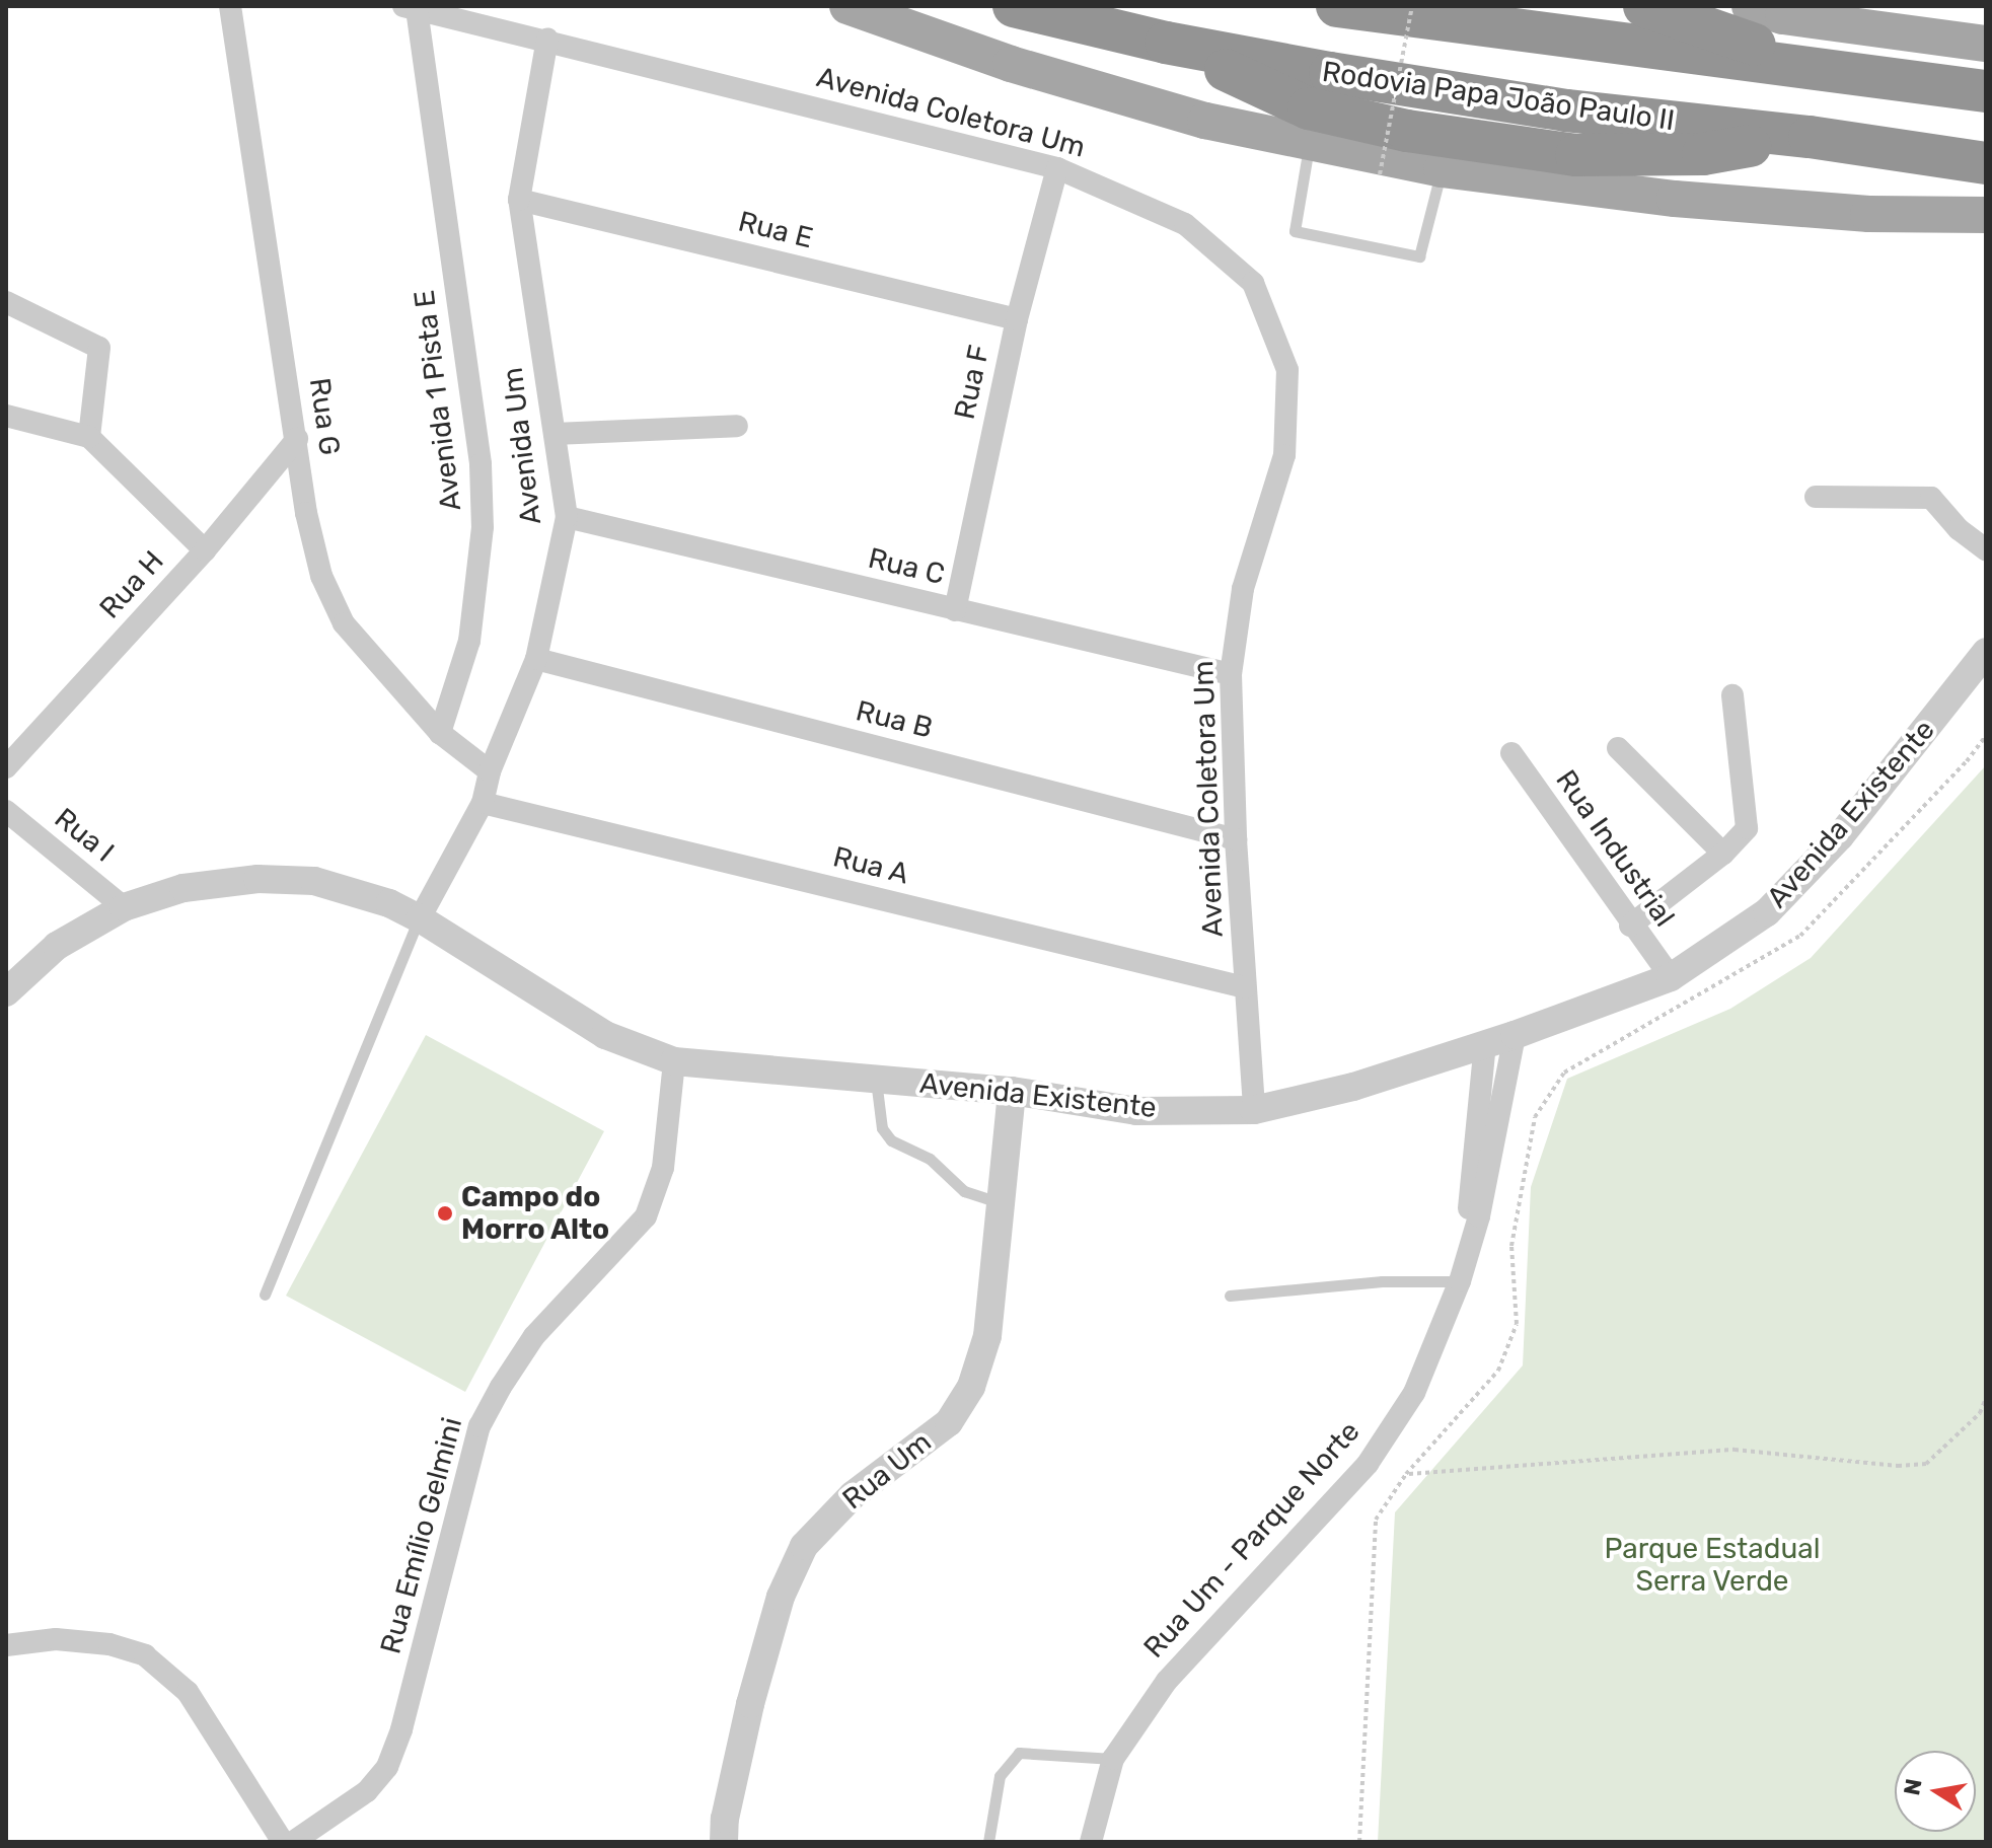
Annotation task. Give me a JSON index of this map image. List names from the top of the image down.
{
  "streets": {
    "highway": ["Rodovia Papa João Paulo II"],
    "street": [
      "Avenida Coletora Um",
      "Rua E",
      "Rua F",
      "Avenida 1 Pista E",
      "Rua G",
      "Avenida Um",
      "Rua C",
      "Rua H",
      "Rua B",
      "Avenida Existente",
      "Rua I",
      "Rua Industrial",
      "Rua A",
      "Rua Um",
      "Rua Emílio Gelmini",
      "Rua Um - Parque Norte"
    ]
  },
  "crossings": [
    ["Avenida Coletora Um", "Rua F"],
    ["Avenida Coletora Um", "Avenida 1 Pista E"],
    ["Avenida Coletora Um", "Avenida Um"],
    ["Avenida Coletora Um", "Rua C"],
    ["Avenida Coletora Um", "Rua B"],
    ["Avenida Coletora Um", "Avenida Existente"],
    ["Avenida Coletora Um", "Rua A"],
    ["Rua E", "Rua F"],
    ["Rua E", "Avenida Um"],
    ["Rua F", "Rua C"],
    ["Avenida 1 Pista E", "Rua G"],
    ["Rua G", "Avenida Um"],
    ["Rua G", "Rua H"],
    ["Avenida Um", "Rua C"],
    ["Avenida Um", "Rua B"],
    ["Avenida Um", "Avenida Existente"],
    ["Avenida Um", "Rua A"],
    ["Avenida Existente", "Rua I"],
    ["Avenida Existente", "Rua Industrial"],
    ["Avenida Existente", "Rua Um"],
    ["Avenida Existente", "Rua Emílio Gelmini"],
    ["Avenida Existente", "Rua Um - Parque Norte"]
  ],
  "parks": ["Parque Estadual Serra Verde"],
  "places": ["Campo do Morro Alto"],
  "north": "left"
}
